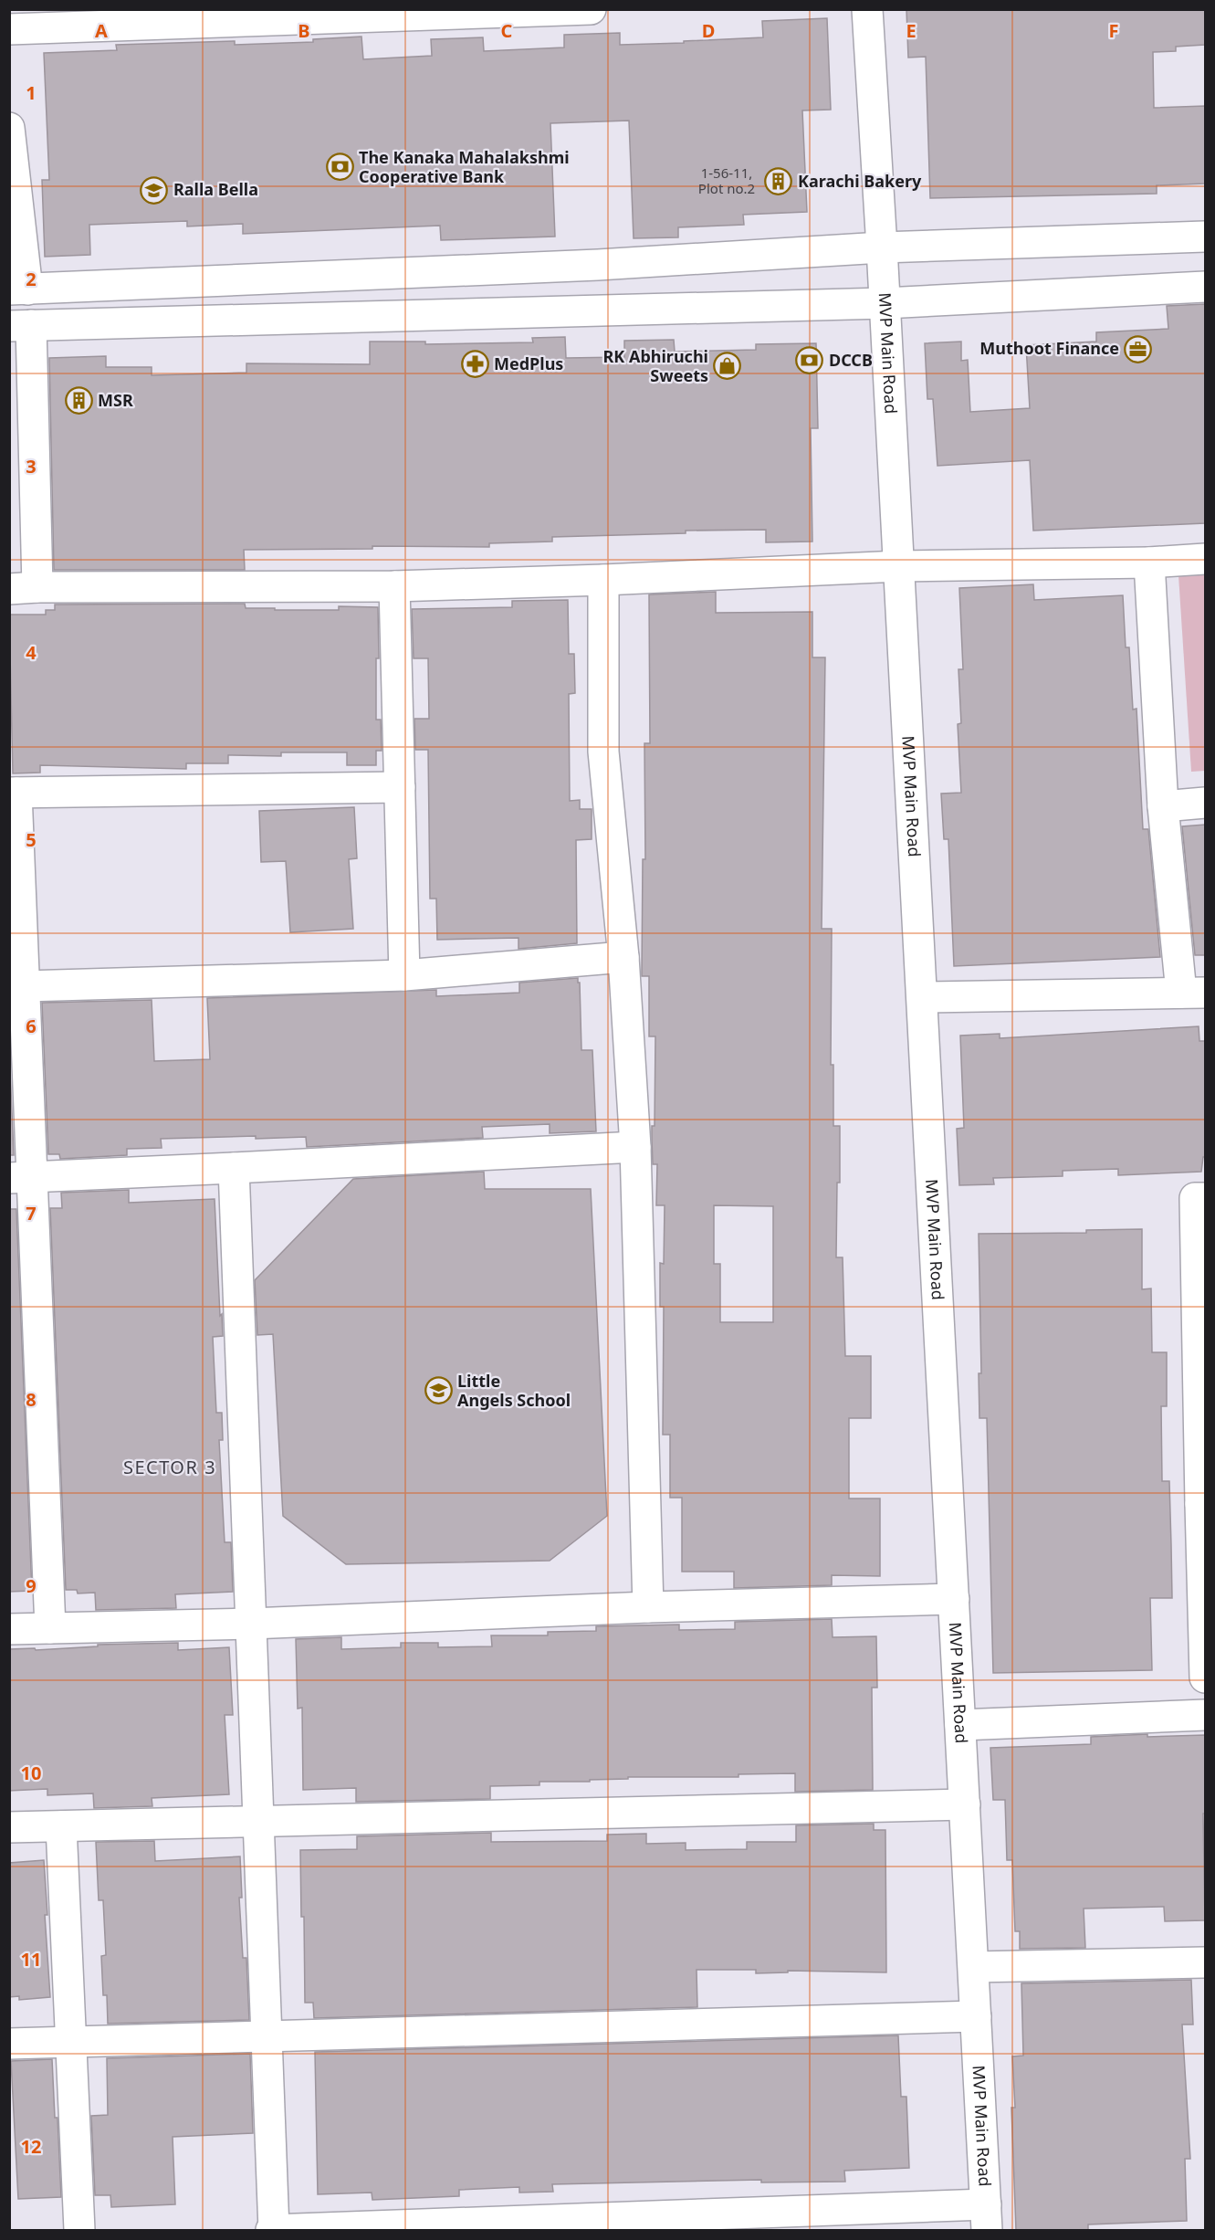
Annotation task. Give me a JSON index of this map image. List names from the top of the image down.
{
  "streets": {
    "street": ["MVP Main Road"]
  },
  "districts": ["SECTOR 3"],
  "places": {
    "bank": ["The Kanaka Mahalakshmi Cooperative Bank", "DCCB"],
    "building": ["Karachi Bakery", "MSR"],
    "school or university": ["Ralla Bella", "Little Angels School"],
    "office": ["Muthoot Finance"],
    "pharmacy": ["MedPlus"],
    "shop": ["RK Abhiruchi Sweets"]
  },
  "house_numbers": ["1-56-11, Plot no.2"],
  "grid": {
    "columns": [
      "A",
      "B",
      "C",
      "D",
      "E",
      "F"
    ],
    "rows": [
      "1",
      "2",
      "3",
      "4",
      "5",
      "6",
      "7",
      "8",
      "9",
      "10",
      "11",
      "12"
    ]
  }
}
